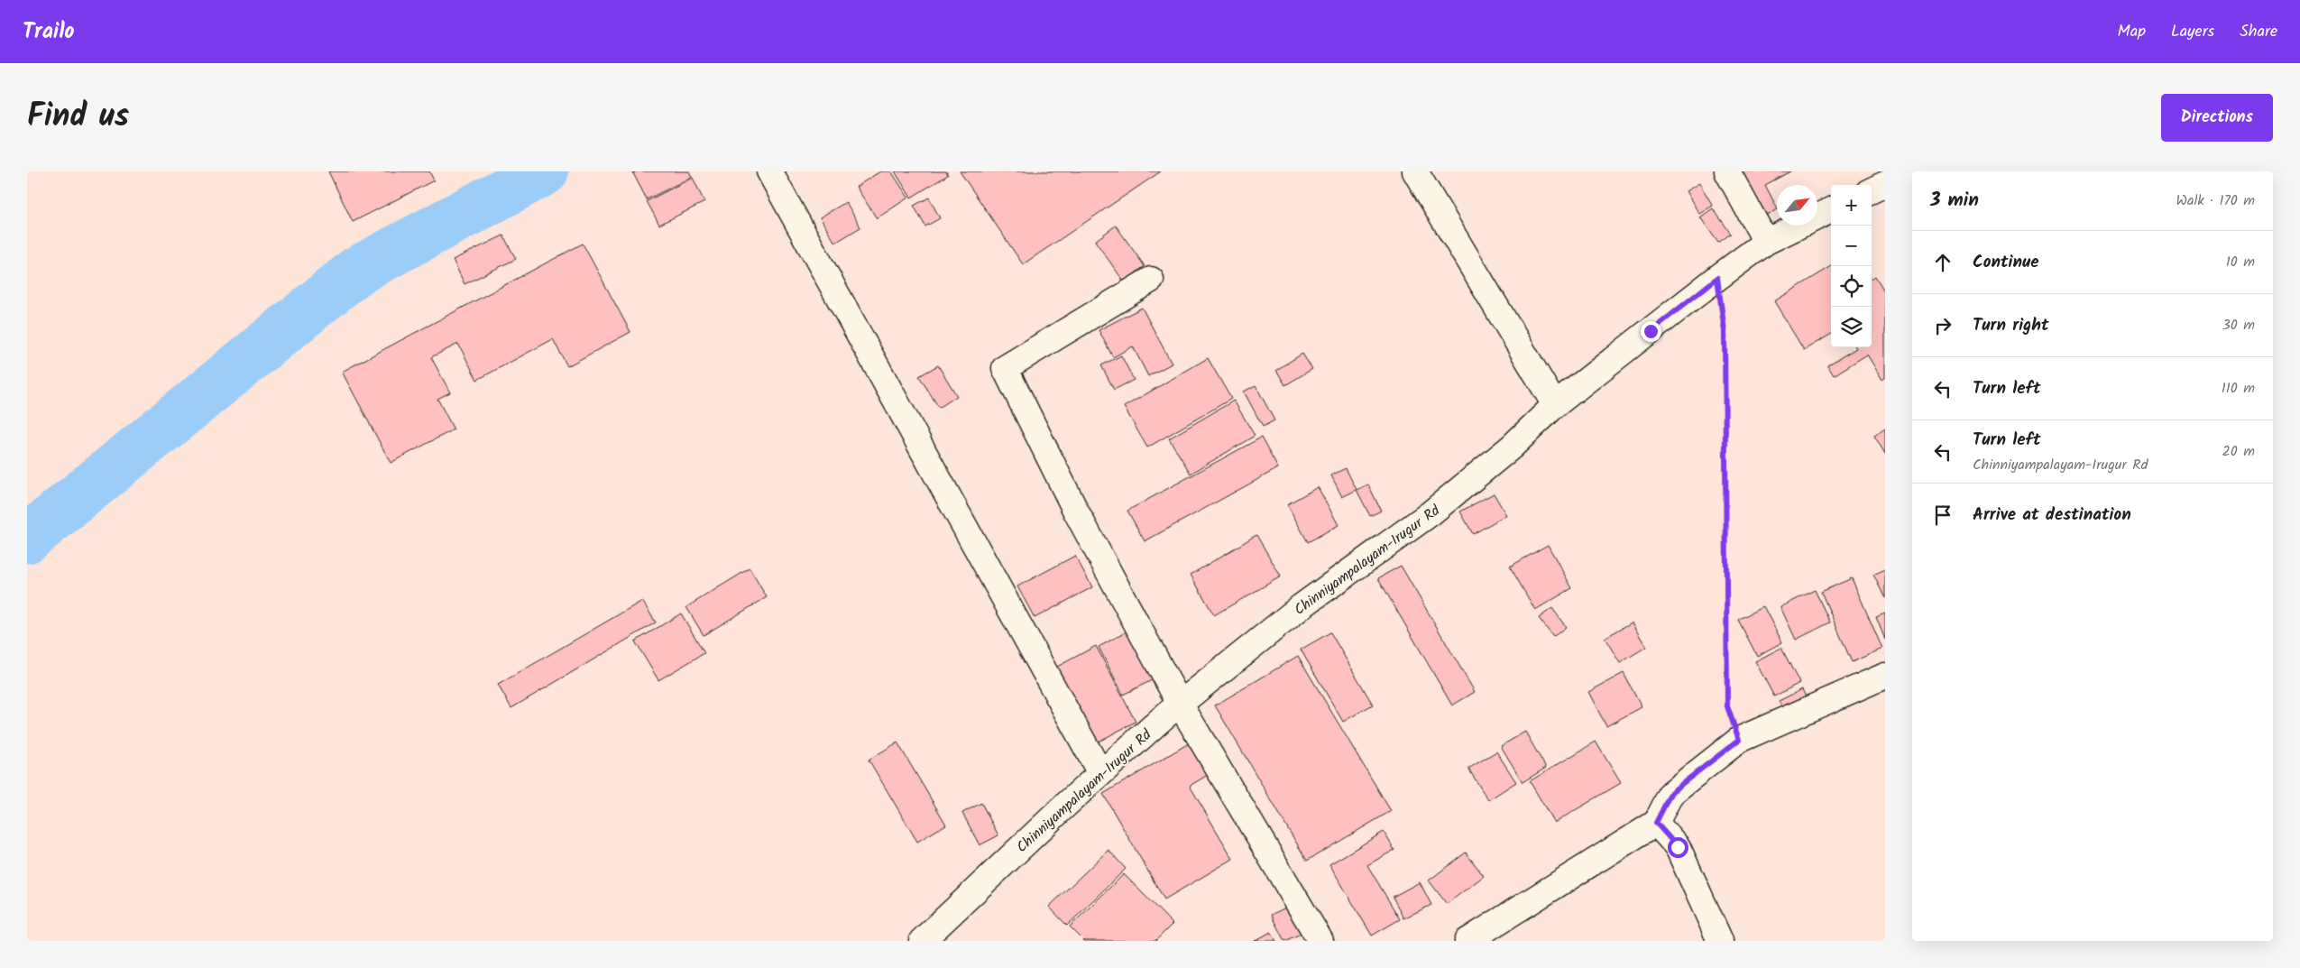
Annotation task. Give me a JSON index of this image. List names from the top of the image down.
{
  "streets": {
    "street": ["Chinniyampalayam-Irugur Rd"]
  },
  "north": "top right",
  "page": {
    "header": "Trailo",
    "nav": ["Map", "Layers", "Share"],
    "title": "Find us",
    "buttons": "Directions",
    "heading": ["3 min", "Walk · 170 m"],
    "map_buttons": ["+", "−"],
    "list": [
      ["Continue", "10 m"],
      ["Turn right", "30 m"],
      ["Turn left", "110 m"],
      ["Turn left", "Chinniyampalayam-Irugur Rd", "20 m"],
      "Arrive at destination"
    ]
  }
}
